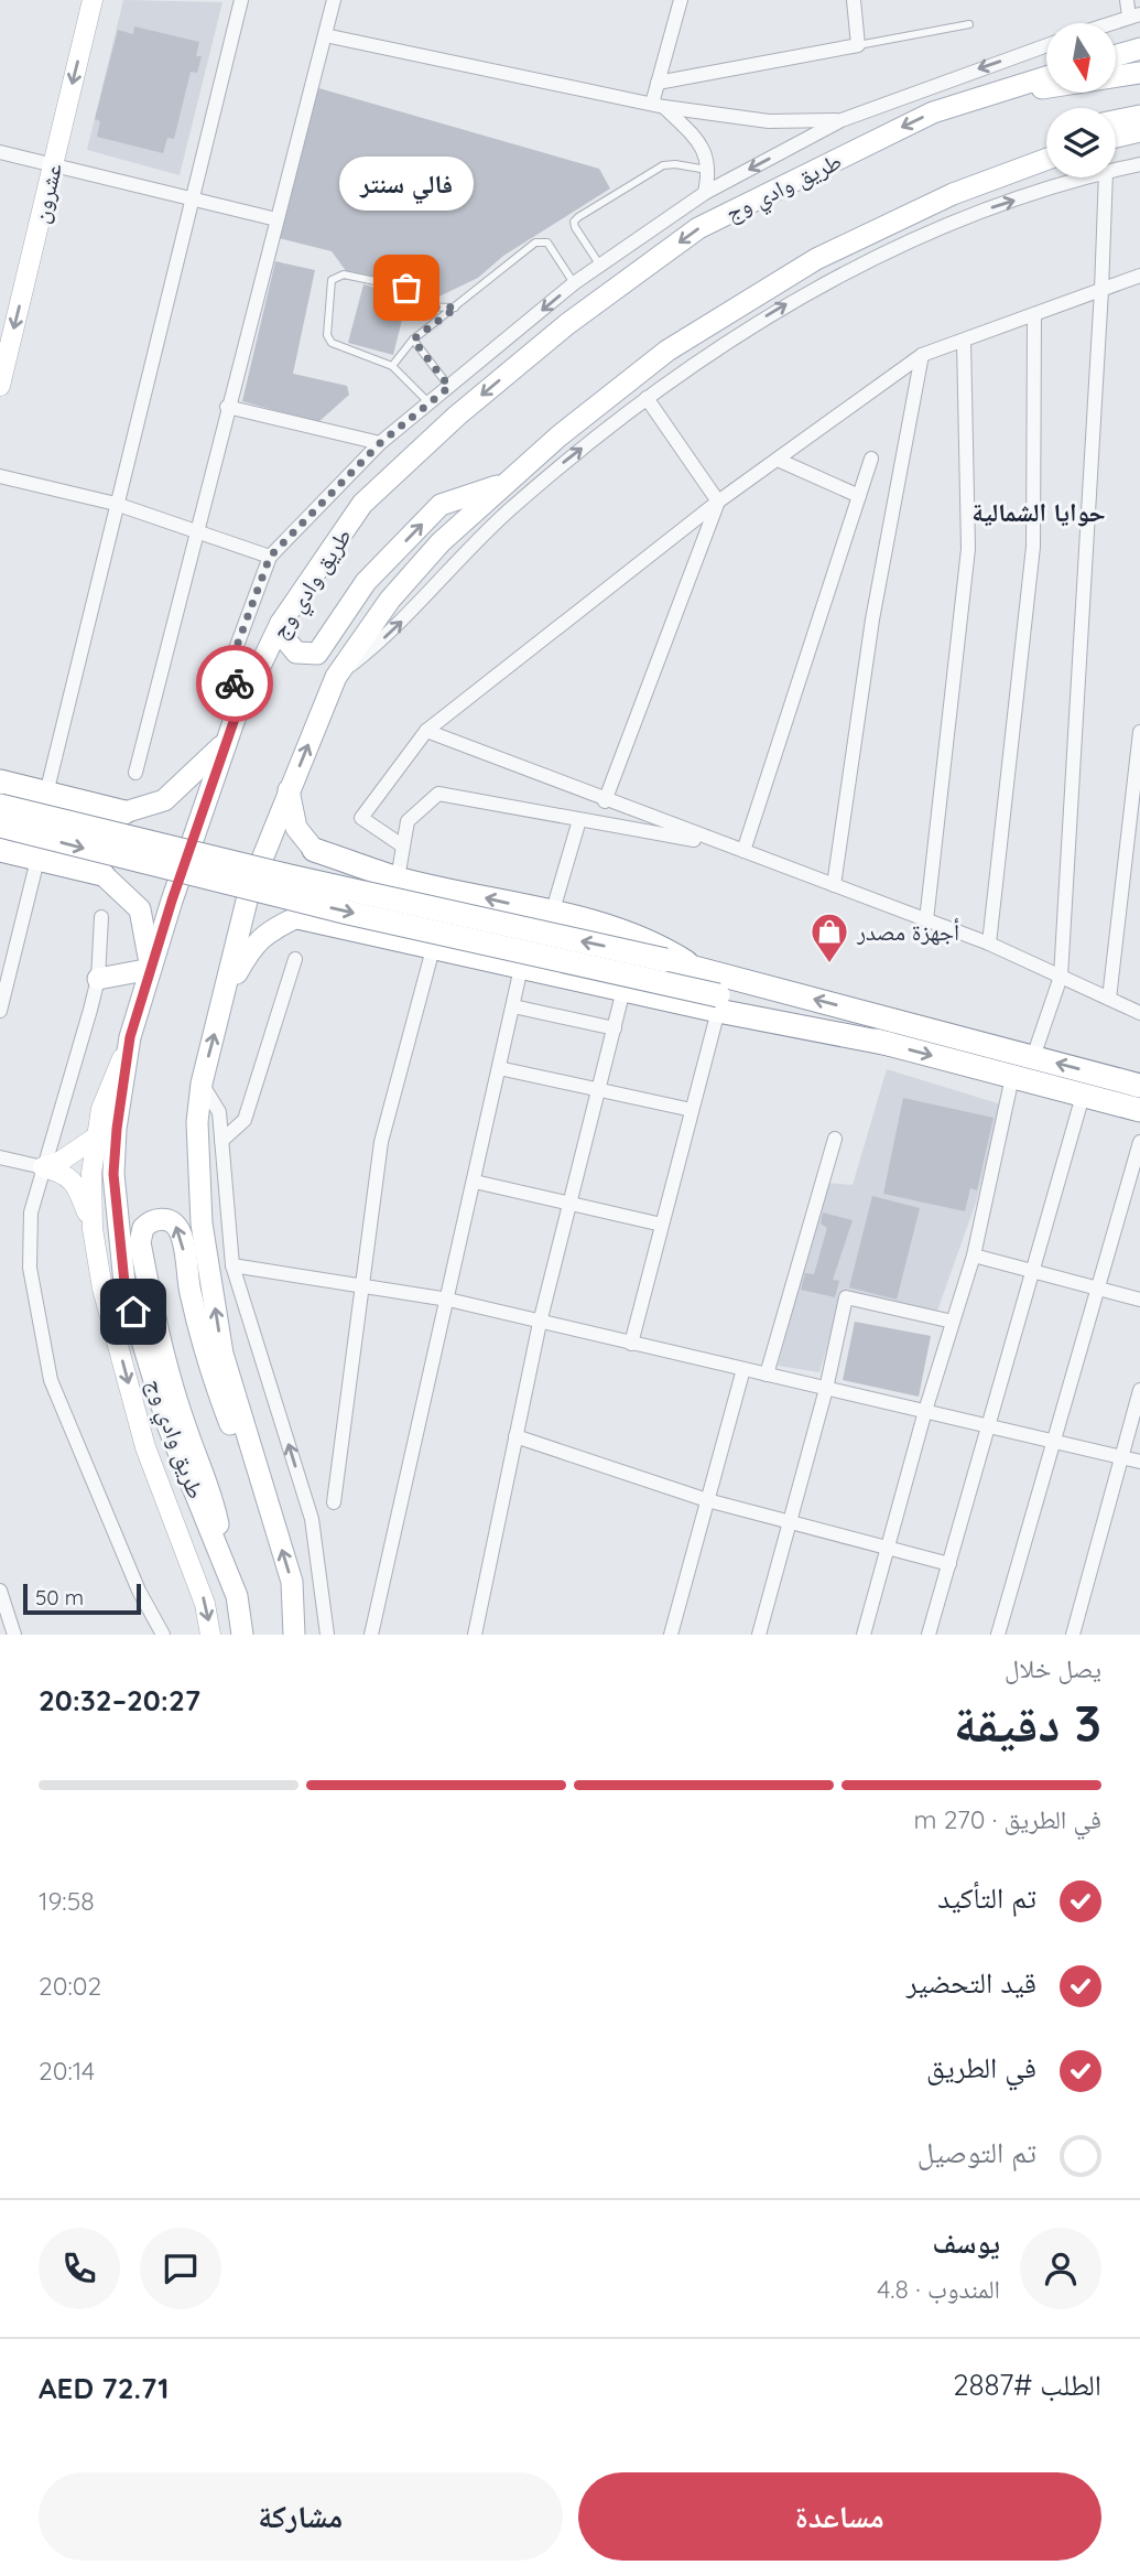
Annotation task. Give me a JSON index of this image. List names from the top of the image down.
{
  "streets": {
    "main road": ["طريق وادي وج"],
    "street": ["عشرون"]
  },
  "districts": ["حوايا الشمالية"],
  "places": {
    "other": ["فالي سنتر"],
    "shop": ["أجهزة مصدر"]
  },
  "scale_bar": "50 m",
  "north": "bottom",
  "page": {
    "bubble": "فالي سنتر",
    "scale": "50 m",
    "heading": ["3 دقيقة", "يصل خلال", "20:27–20:32"],
    "panel": [
      "يوسف",
      "المندوب · 4.8",
      "الطلب #2887",
      "AED 72.71"
    ],
    "bar": "في الطريق · 270 m",
    "list": [
      ["تم التأكيد", "19:58"],
      ["قيد التحضير", "20:02"],
      ["في الطريق", "20:14"],
      "تم التوصيل"
    ],
    "buttons": ["مساعدة", "مشاركة"]
  }
}
